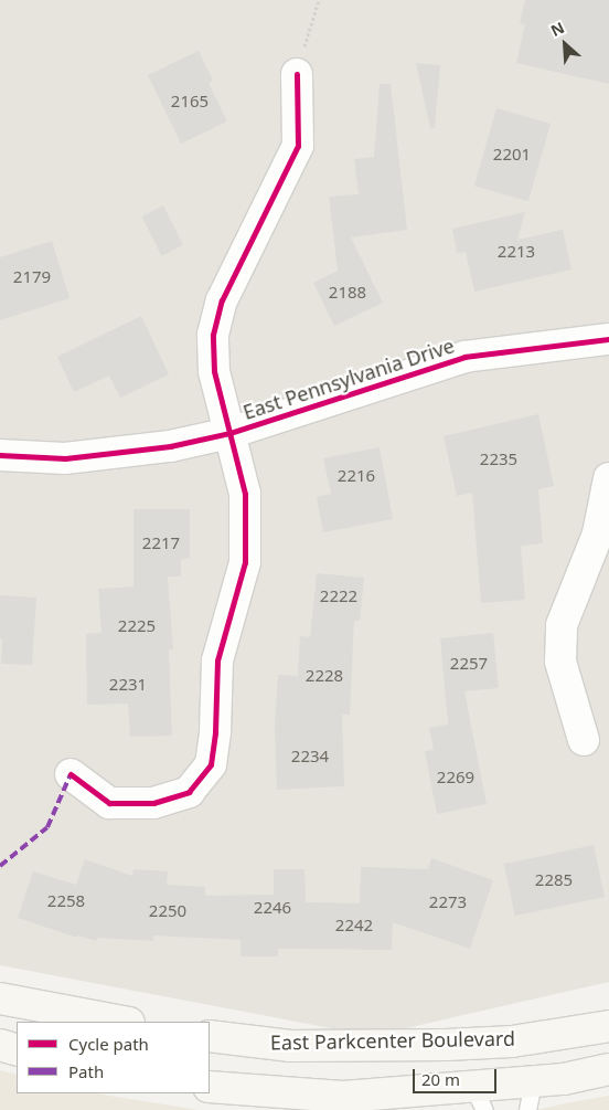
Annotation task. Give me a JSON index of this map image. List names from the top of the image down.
{
  "streets": {
    "main road": ["East Parkcenter Boulevard"],
    "street": ["East Pennsylvania Drive"]
  },
  "house_numbers": [
    "2165",
    "2201",
    "2213",
    "2179",
    "2188",
    "2235",
    "2216",
    "2217",
    "2222",
    "2225",
    "2257",
    "2228",
    "2231",
    "2234",
    "2269",
    "2285",
    "2258",
    "2273",
    "2246",
    "2250",
    "2242"
  ],
  "legend": ["Cycle path", "Path"],
  "scale_bar": "20 m",
  "north": "top left"
}
